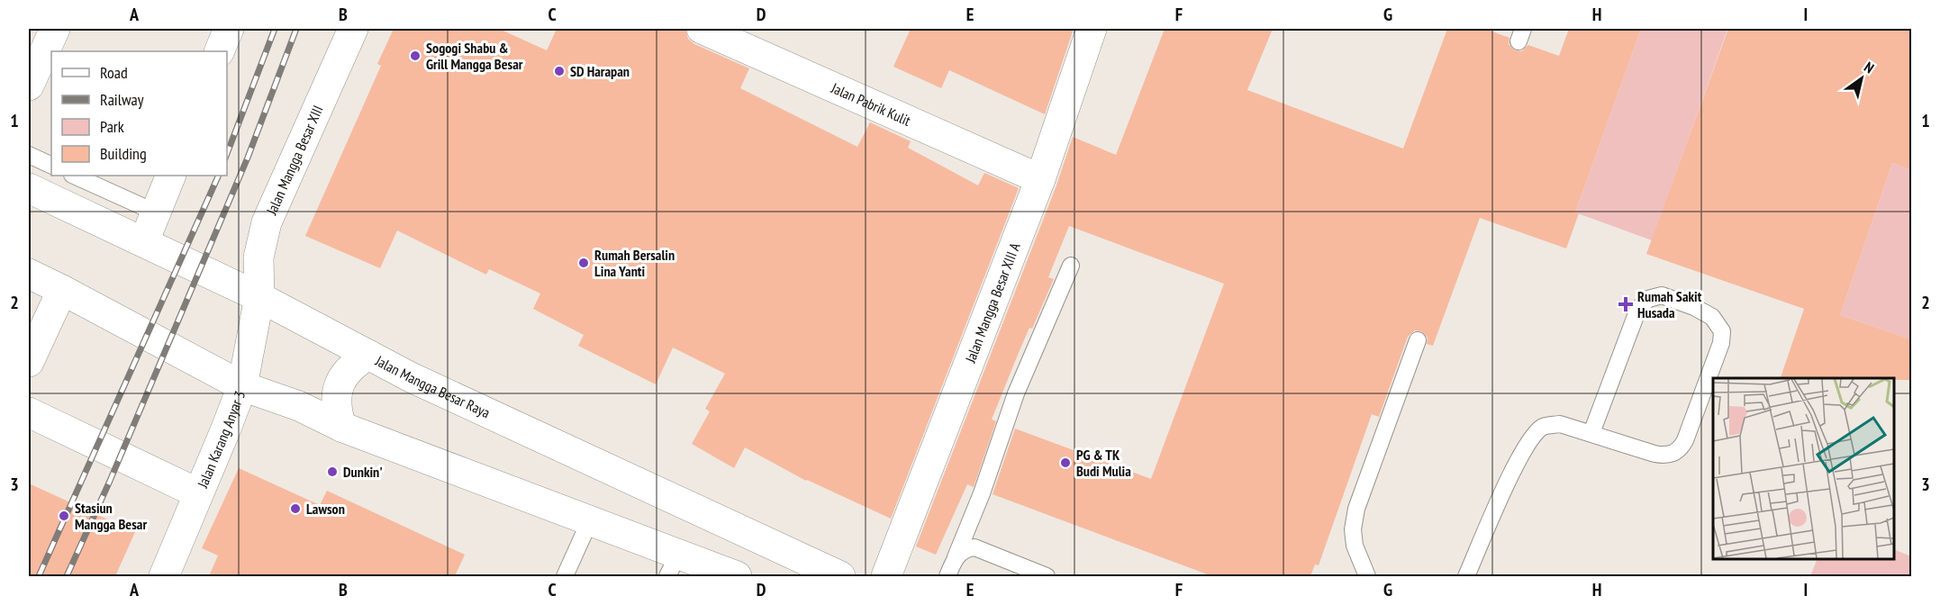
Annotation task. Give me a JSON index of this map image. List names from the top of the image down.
{
  "streets": {
    "street": [
      "Jalan Pabrik Kulit",
      "Jalan Mangga Besar XIII",
      "Jalan Mangga Besar XIII A",
      "Jalan Mangga Besar Raya",
      "Jalan Karang Anyar 3"
    ]
  },
  "crossings": [
    ["Jalan Pabrik Kulit", "Jalan Mangga Besar XIII A"],
    ["Jalan Mangga Besar XIII", "Jalan Mangga Besar Raya"],
    ["Jalan Mangga Besar XIII", "Jalan Karang Anyar 3"],
    ["Jalan Mangga Besar Raya", "Jalan Karang Anyar 3"]
  ],
  "places": {
    "other": [
      "Sogogi Shabu & Grill Mangga Besar",
      "SD Harapan",
      "Rumah Bersalin Lina Yanti",
      "PG & TK Budi Mulia",
      "Dunkin'",
      "Lawson",
      "Stasiun Mangga Besar"
    ],
    "health": ["Rumah Sakit Husada"]
  },
  "legend": [
    "Road",
    "Railway",
    "Park",
    "Building"
  ],
  "north": "top right",
  "grid": {
    "columns": [
      "A",
      "B",
      "C",
      "D",
      "E",
      "F",
      "G",
      "H",
      "I"
    ],
    "rows": ["1", "2", "3"]
  }
}
